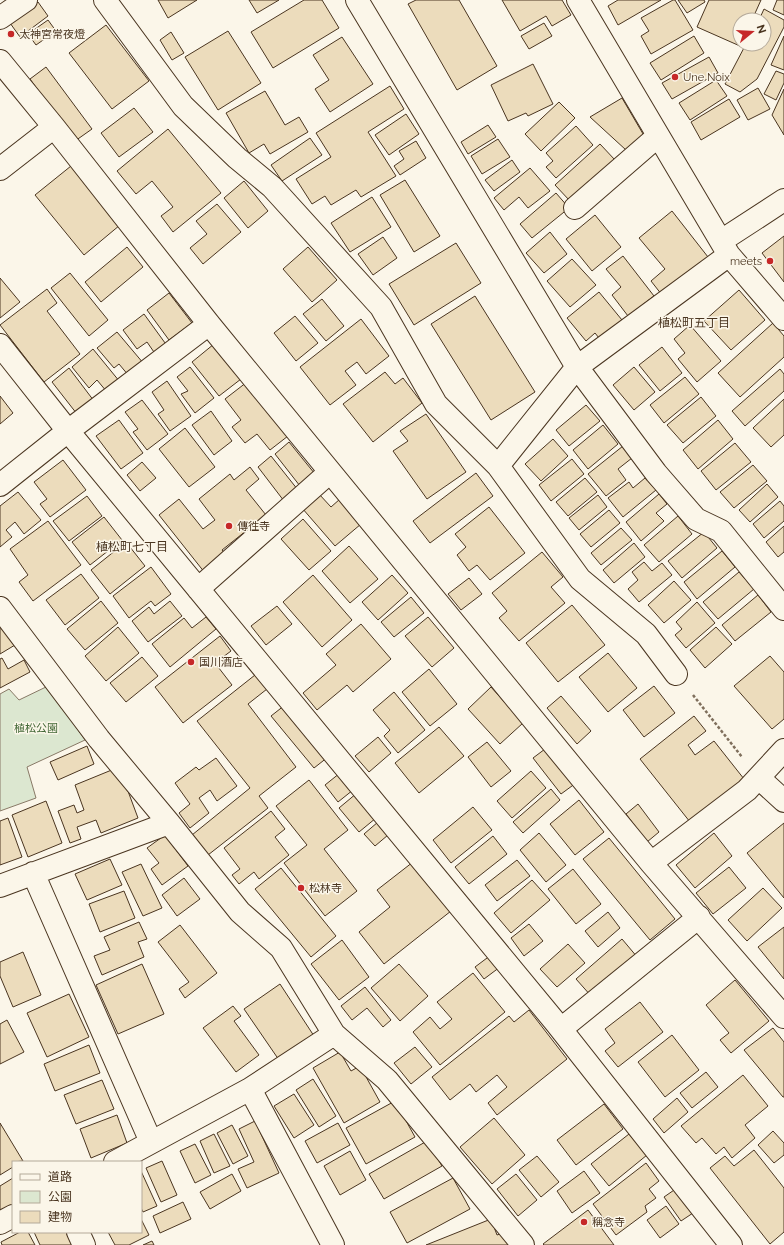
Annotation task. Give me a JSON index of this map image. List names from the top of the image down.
{
  "districts": ["植松町五丁目", "植松町七丁目"],
  "parks": ["植松公園"],
  "places": [
    "太神宮常夜燈",
    "Une Noix",
    "meets",
    "傳徃寺",
    "国川酒店",
    "松林寺",
    "稱念寺"
  ],
  "legend": ["道路", "公園", "建物"],
  "north": "right"
}
